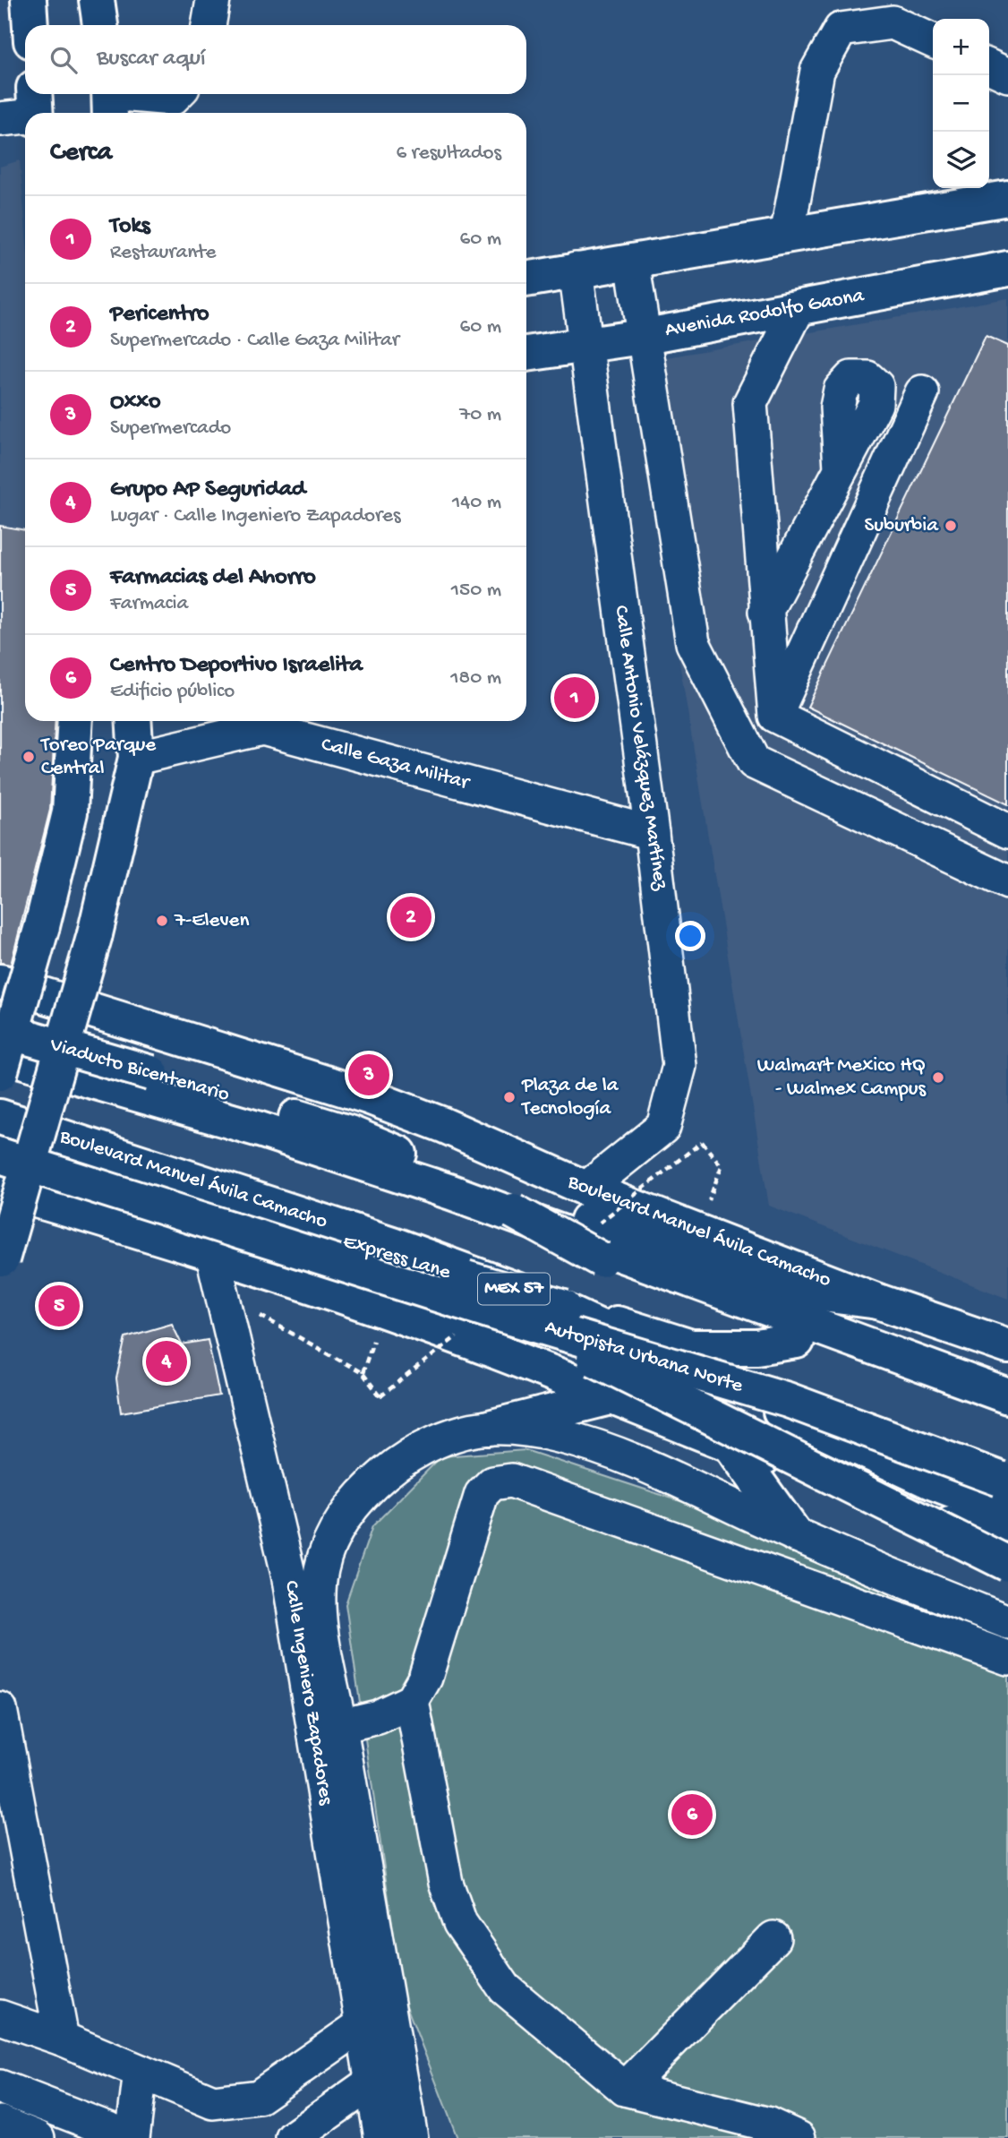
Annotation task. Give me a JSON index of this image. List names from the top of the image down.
{
  "streets": {
    "main road": [
      "Avenida Rodolfo Gaona",
      "Viaducto Bicentenario",
      "Boulevard Manuel Ávila Camacho",
      "Express Lane",
      "MEX 57",
      "Autopista Urbana Norte"
    ],
    "street": ["Calle Antonio Velázquez Martínez", "Calle Gaza Militar", "Calle Ingeniero Zapadores"]
  },
  "crossings": [
    ["Avenida Rodolfo Gaona", "Calle Antonio Velázquez Martínez"],
    ["Calle Antonio Velázquez Martínez", "Calle Gaza Militar"],
    ["Calle Antonio Velázquez Martínez", "Boulevard Manuel Ávila Camacho"],
    ["Viaducto Bicentenario", "Express Lane"]
  ],
  "places": [
    "Suburbia",
    "Toreo Parque Central",
    "7-Eleven",
    "Walmart Mexico HQ - Walmex Campus",
    "Plaza de la Tecnología"
  ],
  "page": {
    "map_buttons": ["+", "−"],
    "search": "Buscar aquí",
    "heading": ["Cerca", "6 resultados"],
    "list": [
      {
        "mark": "1",
        "name": "Toks",
        "note": "Restaurante",
        "value": "60 m"
      },
      {
        "mark": "2",
        "name": "Pericentro",
        "note": "Supermercado · Calle Gaza Militar",
        "value": "60 m"
      },
      {
        "mark": "3",
        "name": "Oxxo",
        "note": "Supermercado",
        "value": "70 m"
      },
      {
        "mark": "4",
        "name": "Grupo AP Seguridad",
        "note": "Lugar · Calle Ingeniero Zapadores",
        "value": "140 m"
      },
      {
        "mark": "5",
        "name": "Farmacias del Ahorro",
        "note": "Farmacia",
        "value": "150 m"
      },
      {
        "mark": "6",
        "name": "Centro Deportivo Israelita",
        "note": "Edificio público",
        "value": "180 m"
      }
    ],
    "pins": [
      "1",
      "2",
      "3",
      "5",
      "4",
      "6"
    ]
  }
}
